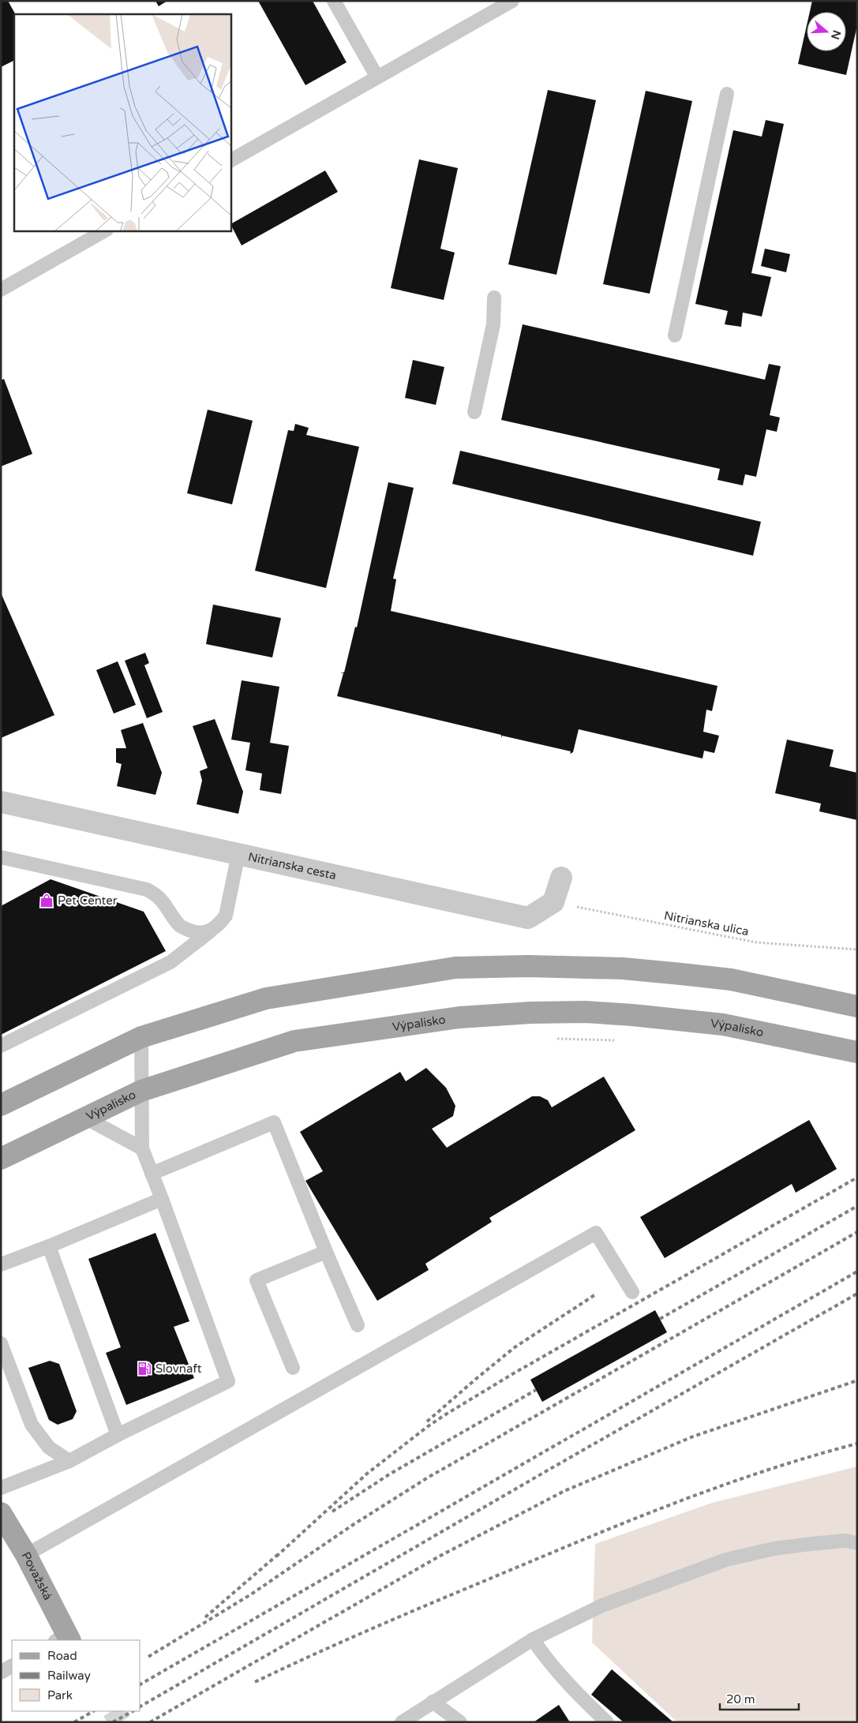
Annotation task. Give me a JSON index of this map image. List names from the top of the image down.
{
  "streets": {
    "main road": ["Výpalisko", "Považská"],
    "street": ["Nitrianska cesta"],
    "path": ["Nitrianska ulica"]
  },
  "crossings": [
    ["Nitrianska cesta", "Nitrianska ulica"]
  ],
  "places": {
    "shop": ["Pet Center"],
    "fuel station": ["Slovnaft"]
  },
  "legend": ["Road", "Railway", "Park"],
  "scale_bar": "20 m",
  "north": "right"
}
